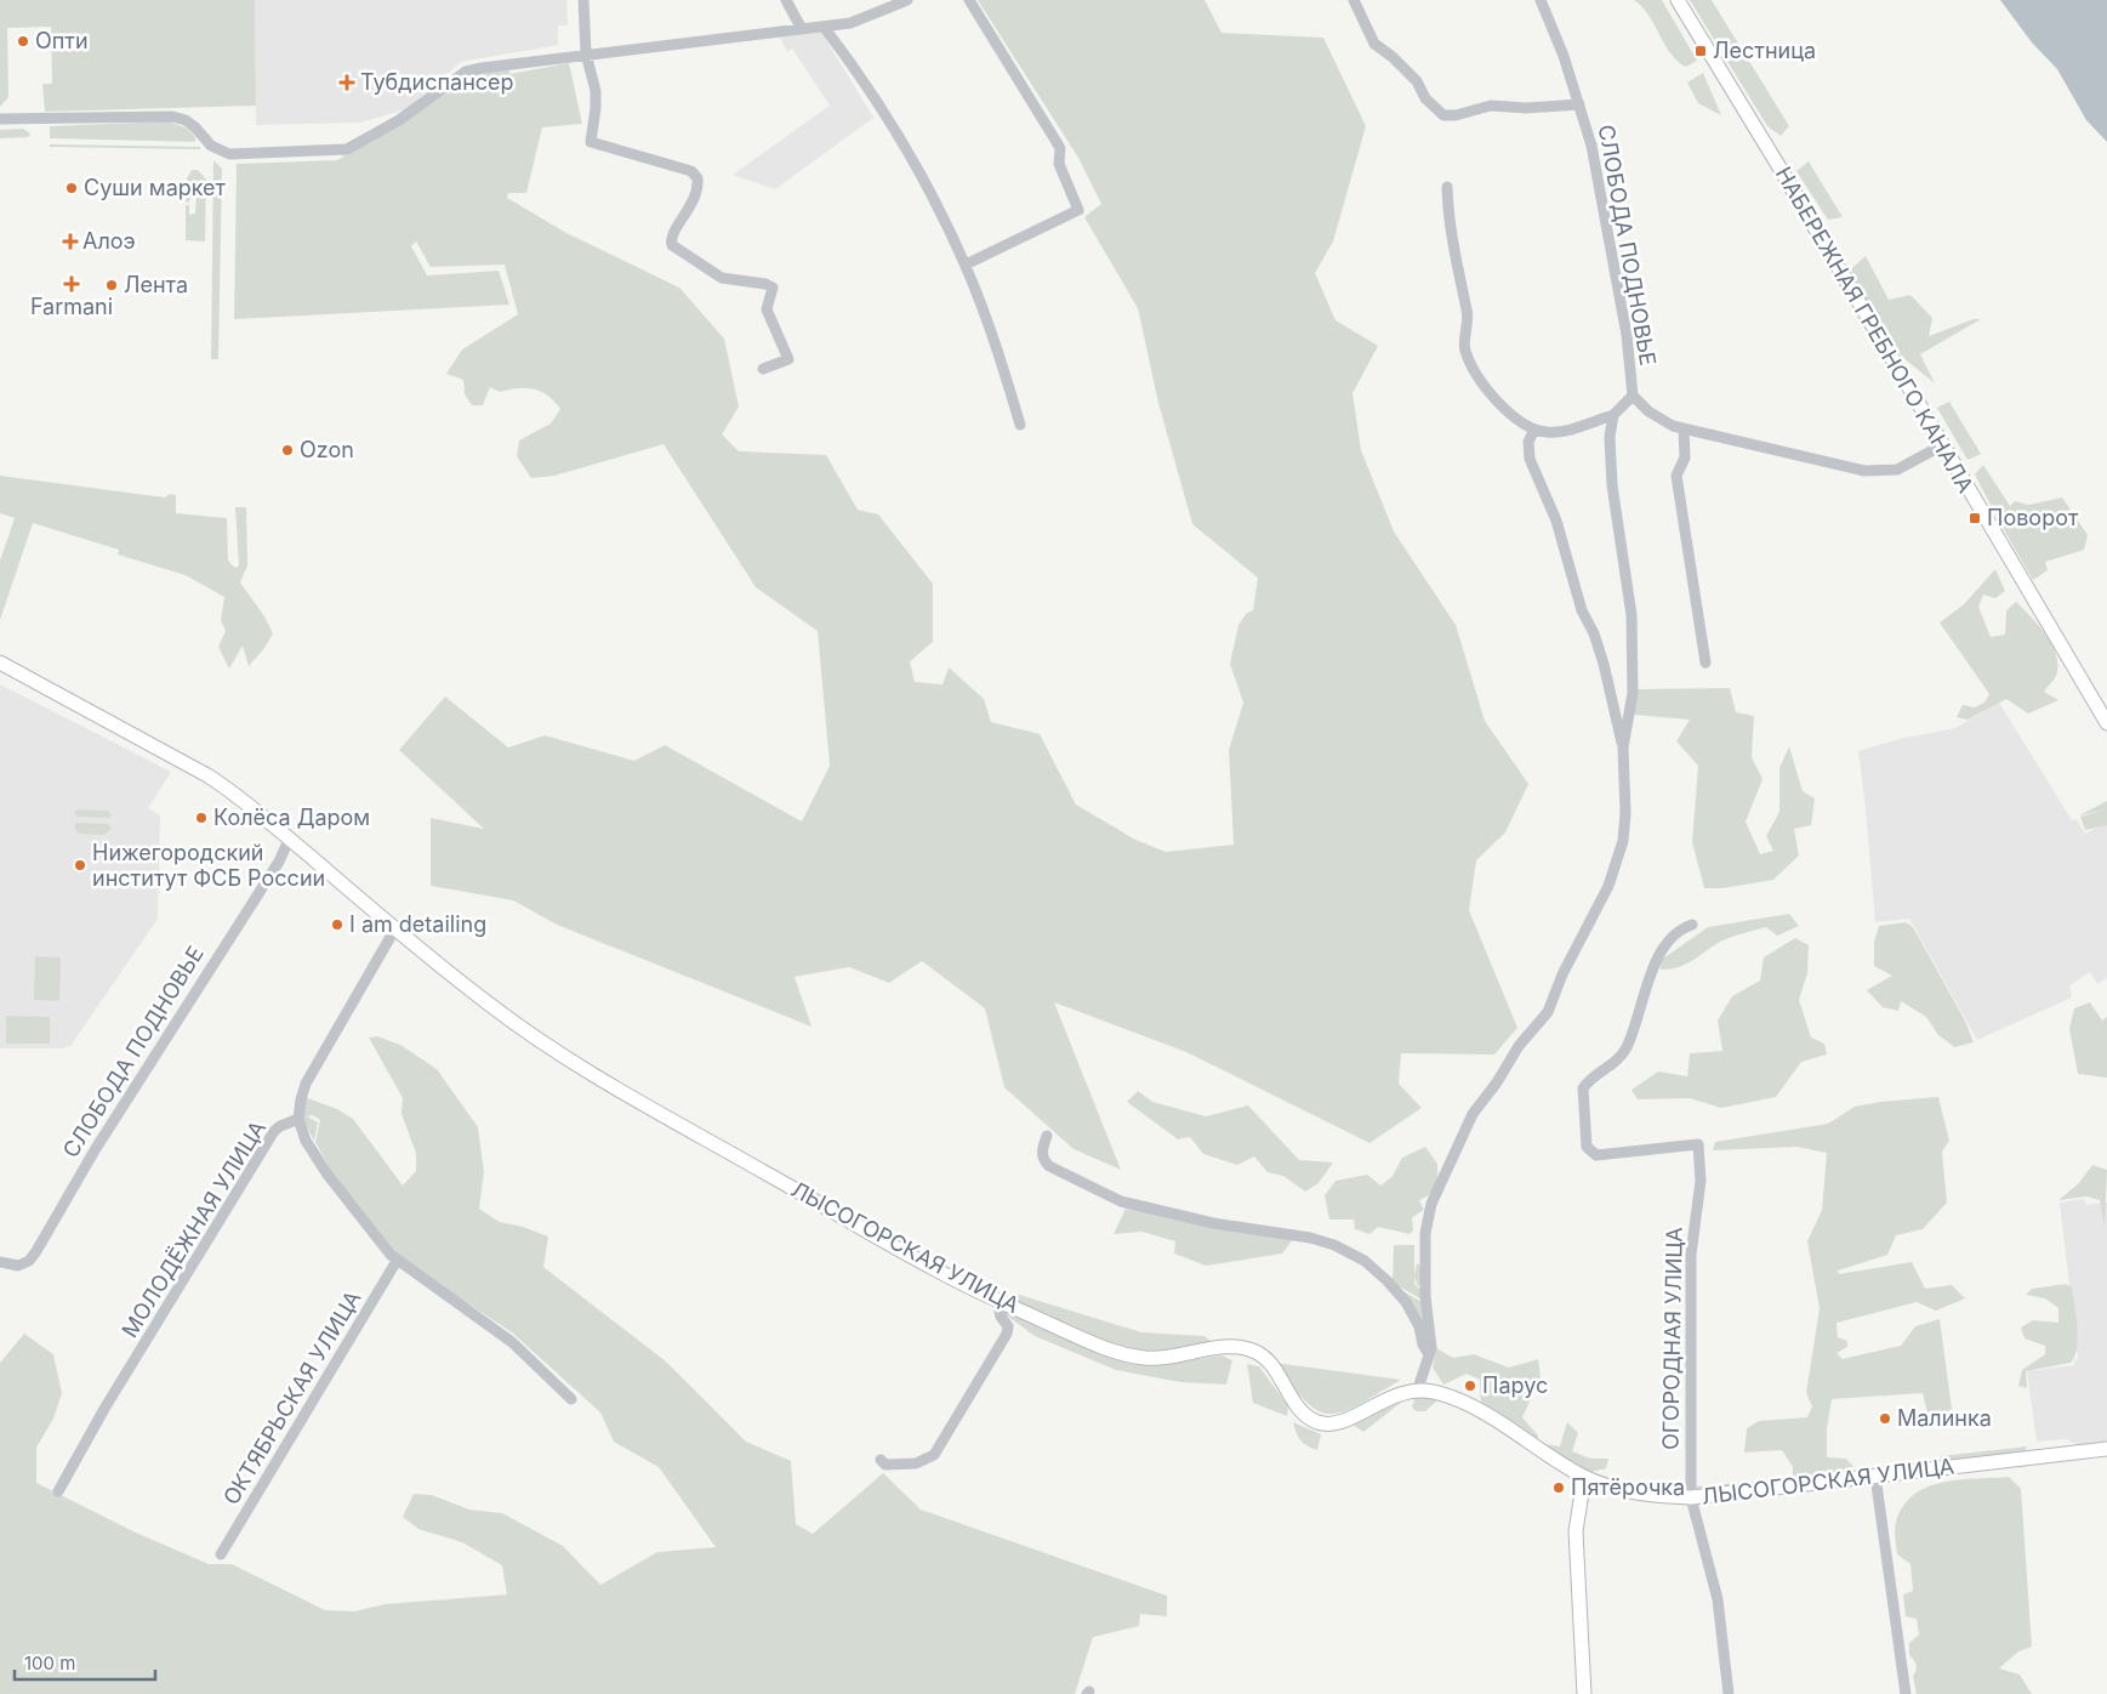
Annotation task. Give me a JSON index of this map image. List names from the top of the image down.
{
  "streets": {
    "street": [
      "СЛОБОДА ПОДНОВЬЕ",
      "НАБЕРЕЖНАЯ ГРЕБНОГО КАНАЛА",
      "МОЛОДЁЖНАЯ УЛИЦА",
      "ЛЫСОГОРСКАЯ УЛИЦА",
      "ОГОРОДНАЯ УЛИЦА",
      "ОКТЯБРЬСКАЯ УЛИЦА"
    ]
  },
  "crossings": [
    ["СЛОБОДА ПОДНОВЬЕ", "НАБЕРЕЖНАЯ ГРЕБНОГО КАНАЛА"],
    ["СЛОБОДА ПОДНОВЬЕ", "ЛЫСОГОРСКАЯ УЛИЦА"],
    ["МОЛОДЁЖНАЯ УЛИЦА", "ЛЫСОГОРСКАЯ УЛИЦА"],
    ["ЛЫСОГОРСКАЯ УЛИЦА", "ОГОРОДНАЯ УЛИЦА"]
  ],
  "places": {
    "other": [
      "Опти",
      "Суши маркет",
      "Лента",
      "Ozon",
      "Колёса Даром",
      "Нижегородский институт ФСБ России",
      "I am detailing",
      "Парус",
      "Малинка",
      "Пятёрочка"
    ],
    "transit": ["Лестница", "Поворот"],
    "health": ["Тубдиспансер", "Алоэ", "Farmani"]
  },
  "scale_bar": "100 m"
}
